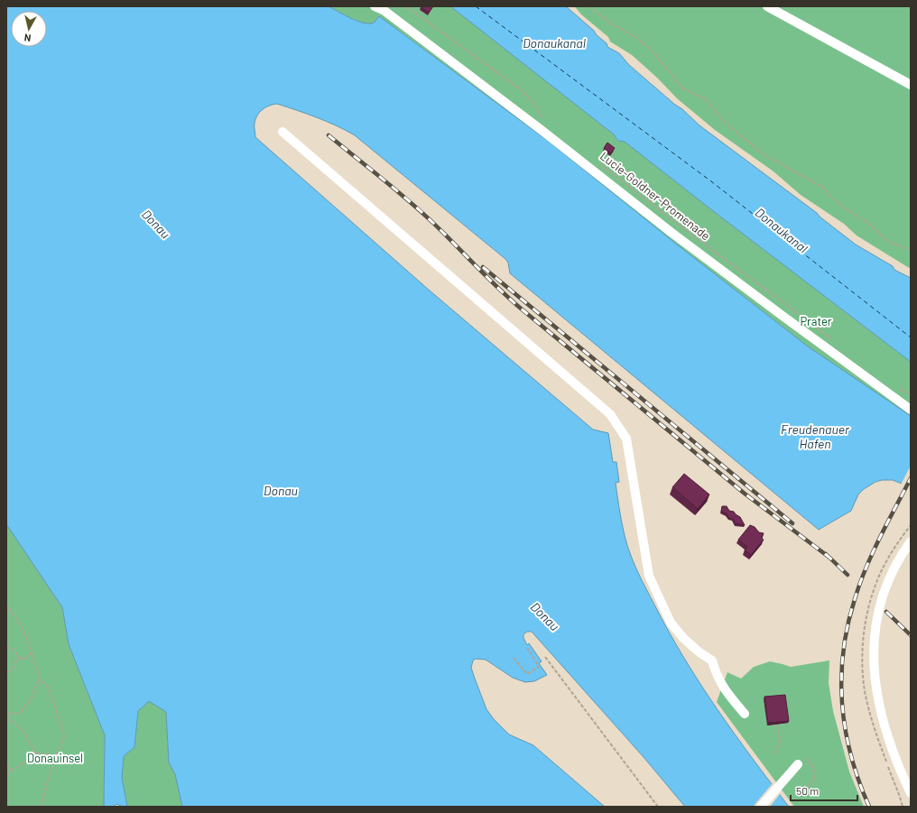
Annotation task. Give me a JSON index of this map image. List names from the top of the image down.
{
  "streets": {
    "path": ["Lucie-Goldner-Promenade"]
  },
  "water": ["Donaukanal", "Donau", "Freudenauer Hafen"],
  "parks": ["Prater", "Donauinsel"],
  "scale_bar": "50 m",
  "north": "bottom"
}
